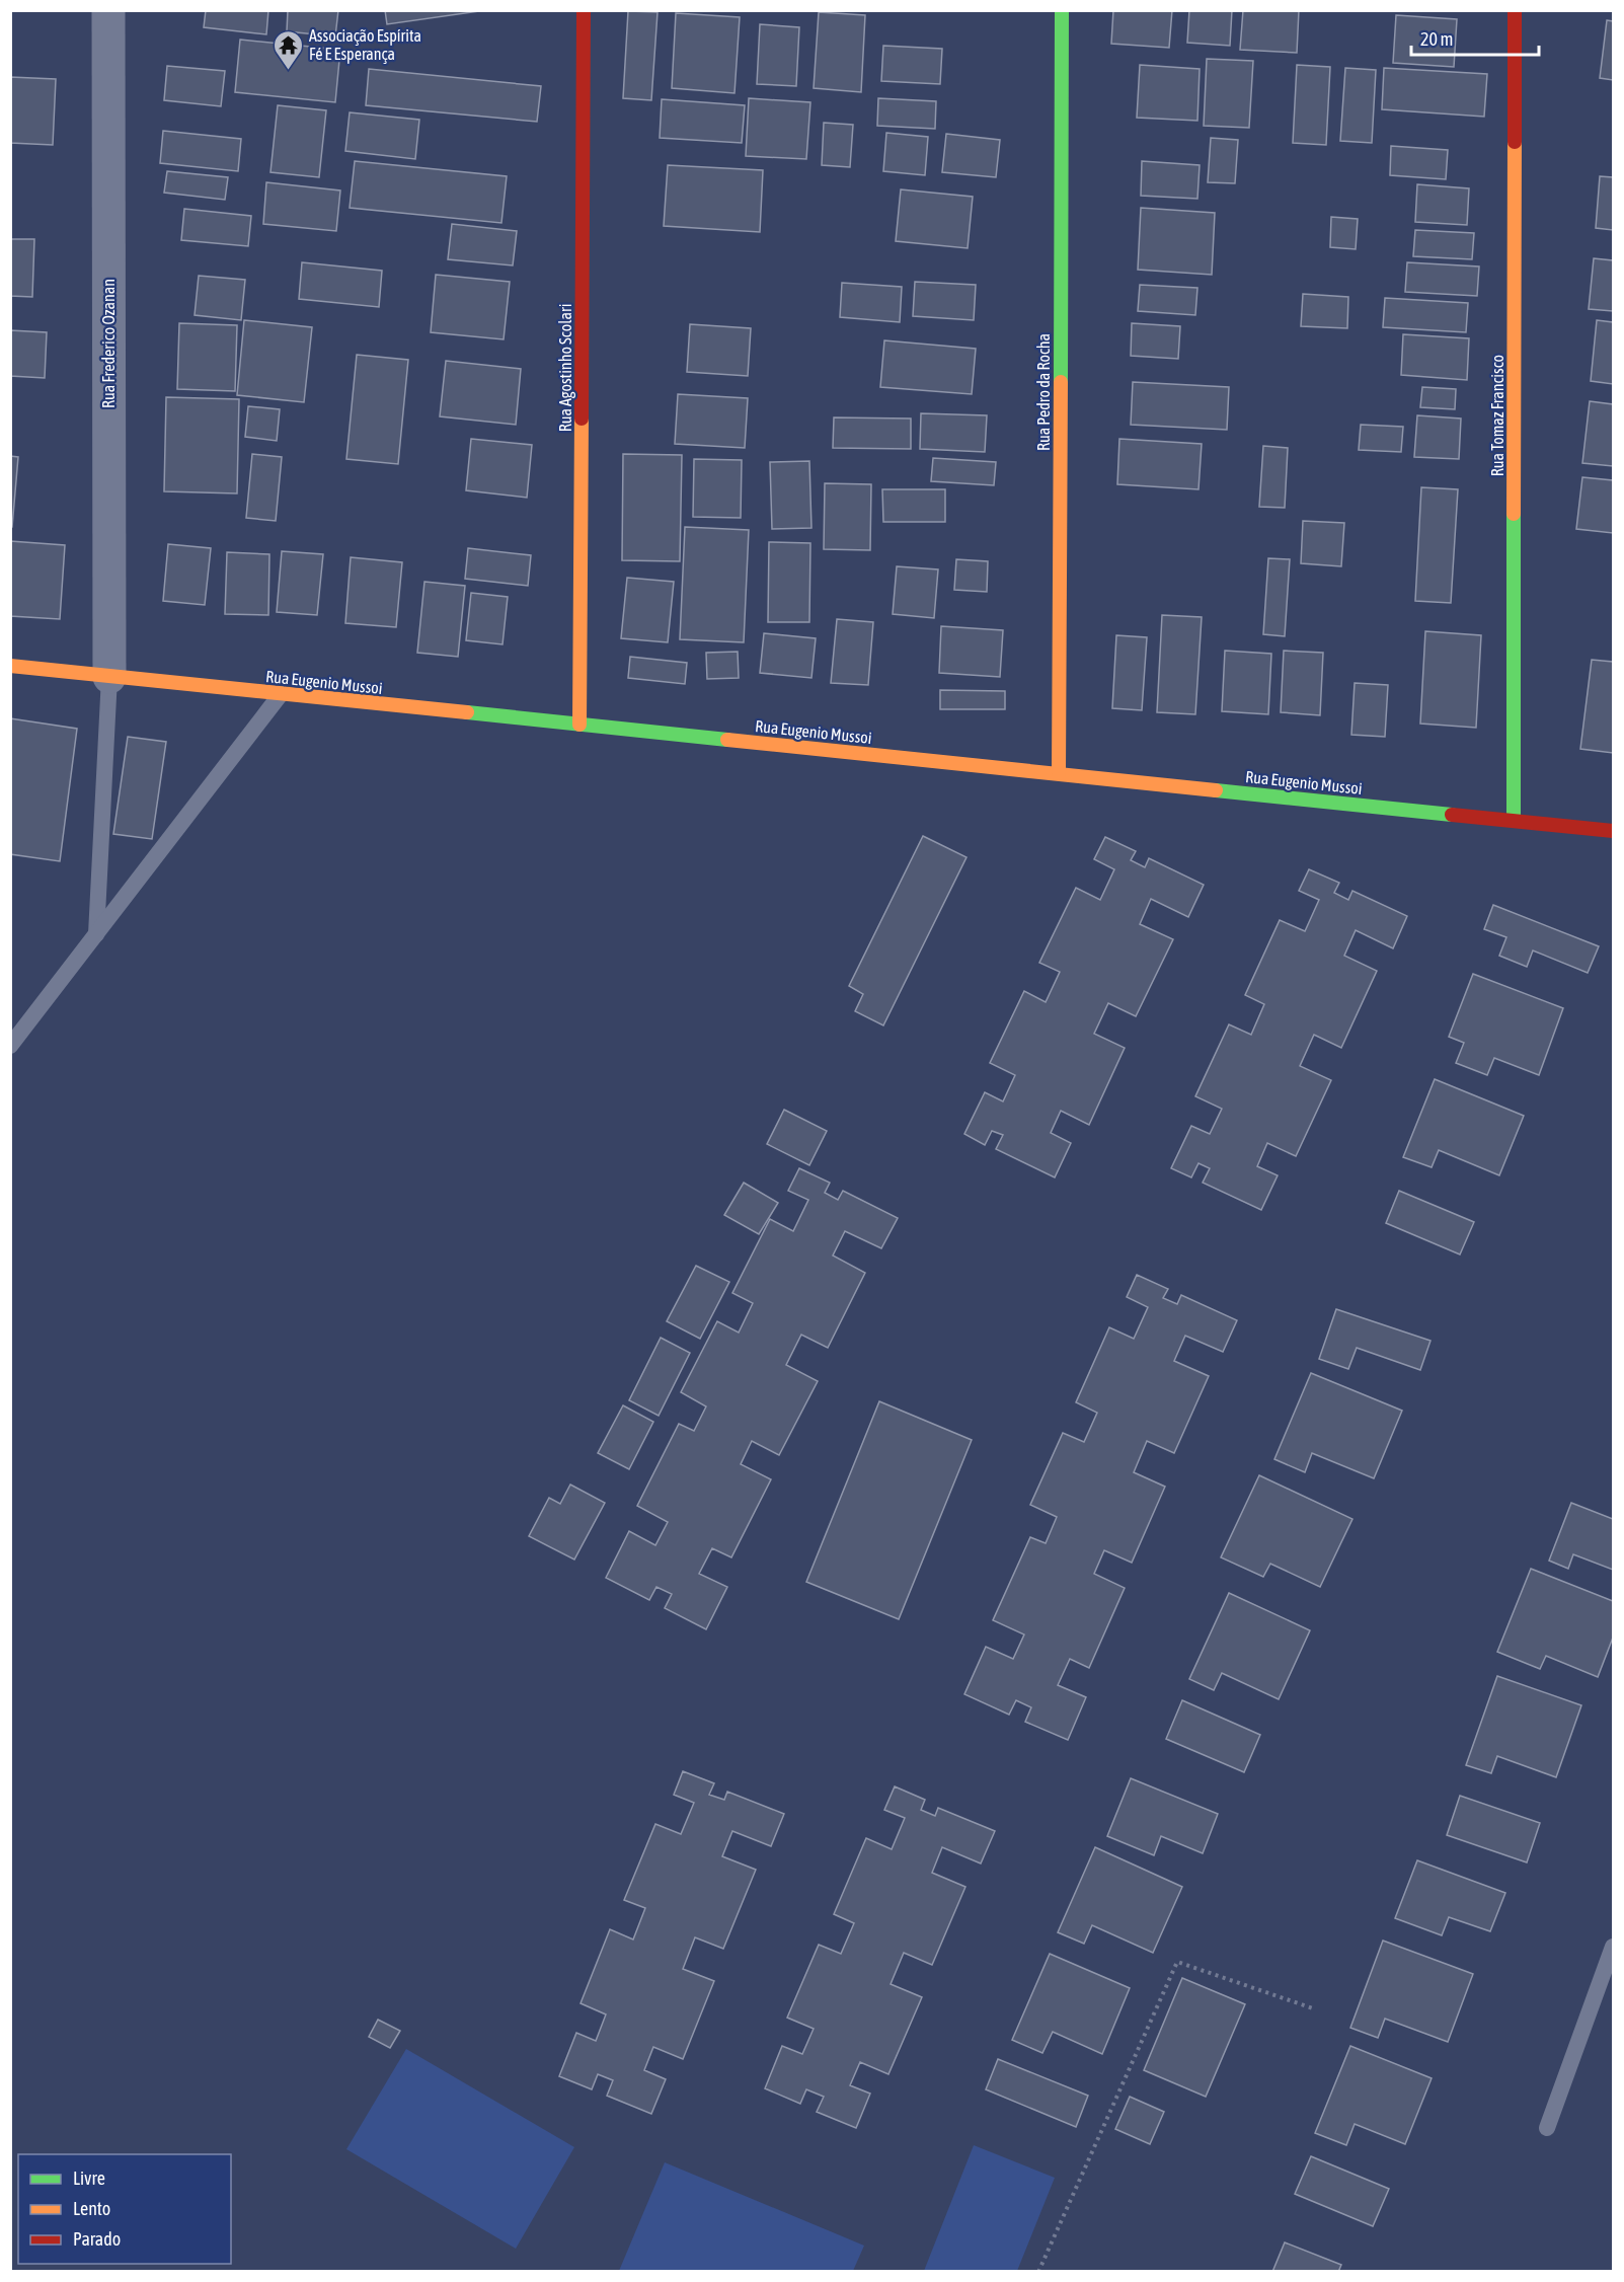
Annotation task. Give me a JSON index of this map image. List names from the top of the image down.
{
  "streets": {
    "street": [
      "Rua Frederico Ozanan",
      "Rua Agostinho Scolari",
      "Rua Pedro da Rocha",
      "Rua Tomaz Francisco",
      "Rua Eugenio Mussoi"
    ]
  },
  "crossings": [
    ["Rua Frederico Ozanan", "Rua Eugenio Mussoi"],
    ["Rua Agostinho Scolari", "Rua Eugenio Mussoi"],
    ["Rua Pedro da Rocha", "Rua Eugenio Mussoi"],
    ["Rua Tomaz Francisco", "Rua Eugenio Mussoi"]
  ],
  "places": {
    "temple": ["Associação Espírita Fé E Esperança"]
  },
  "legend": ["Livre", "Lento", "Parado"],
  "scale_bar": "20 m"
}
